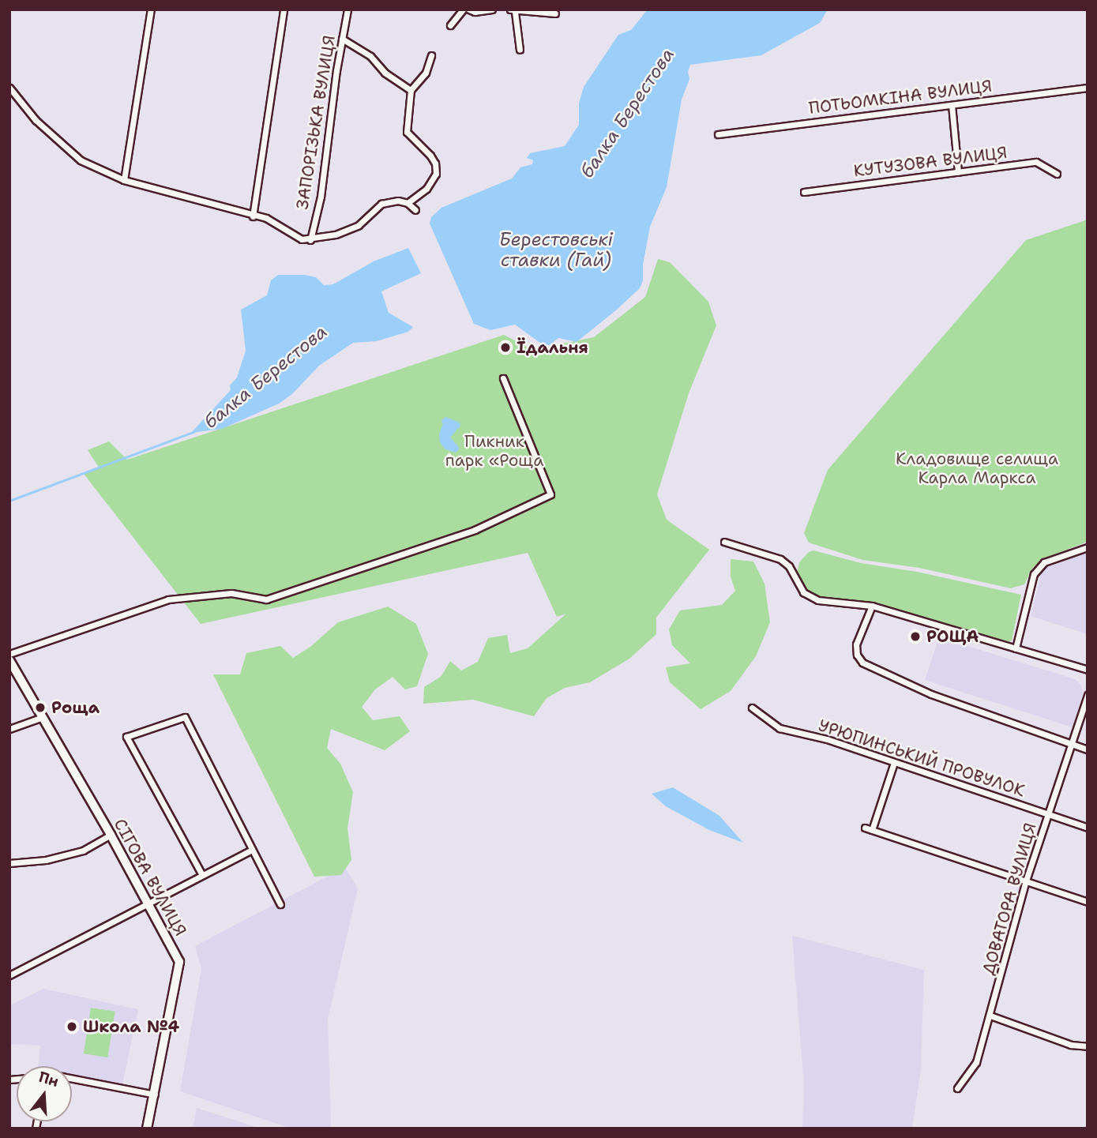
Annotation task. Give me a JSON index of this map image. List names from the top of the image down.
{
  "streets": {
    "street": [
      "ПОТЬОМКІНА ВУЛИЦЯ",
      "ЗАПОРІЗЬКА ВУЛИЦЯ",
      "КУТУЗОВА ВУЛИЦЯ",
      "УРЮПИНСЬКИЙ ПРОВУЛОК",
      "СІГОВА ВУЛИЦЯ",
      "ДОВАТОРА ВУЛИЦЯ"
    ]
  },
  "crossings": [
    ["УРЮПИНСЬКИЙ ПРОВУЛОК", "ДОВАТОРА ВУЛИЦЯ"]
  ],
  "water": ["балка Берестова", "Берестовські ставки (Гай)"],
  "parks": ["Пикник парк «Роща", "Кладовище селища Карла Маркса"],
  "places": [
    "Їдальня",
    "РОЩА",
    "Роща",
    "Школа №4"
  ],
  "north": "top"
}
